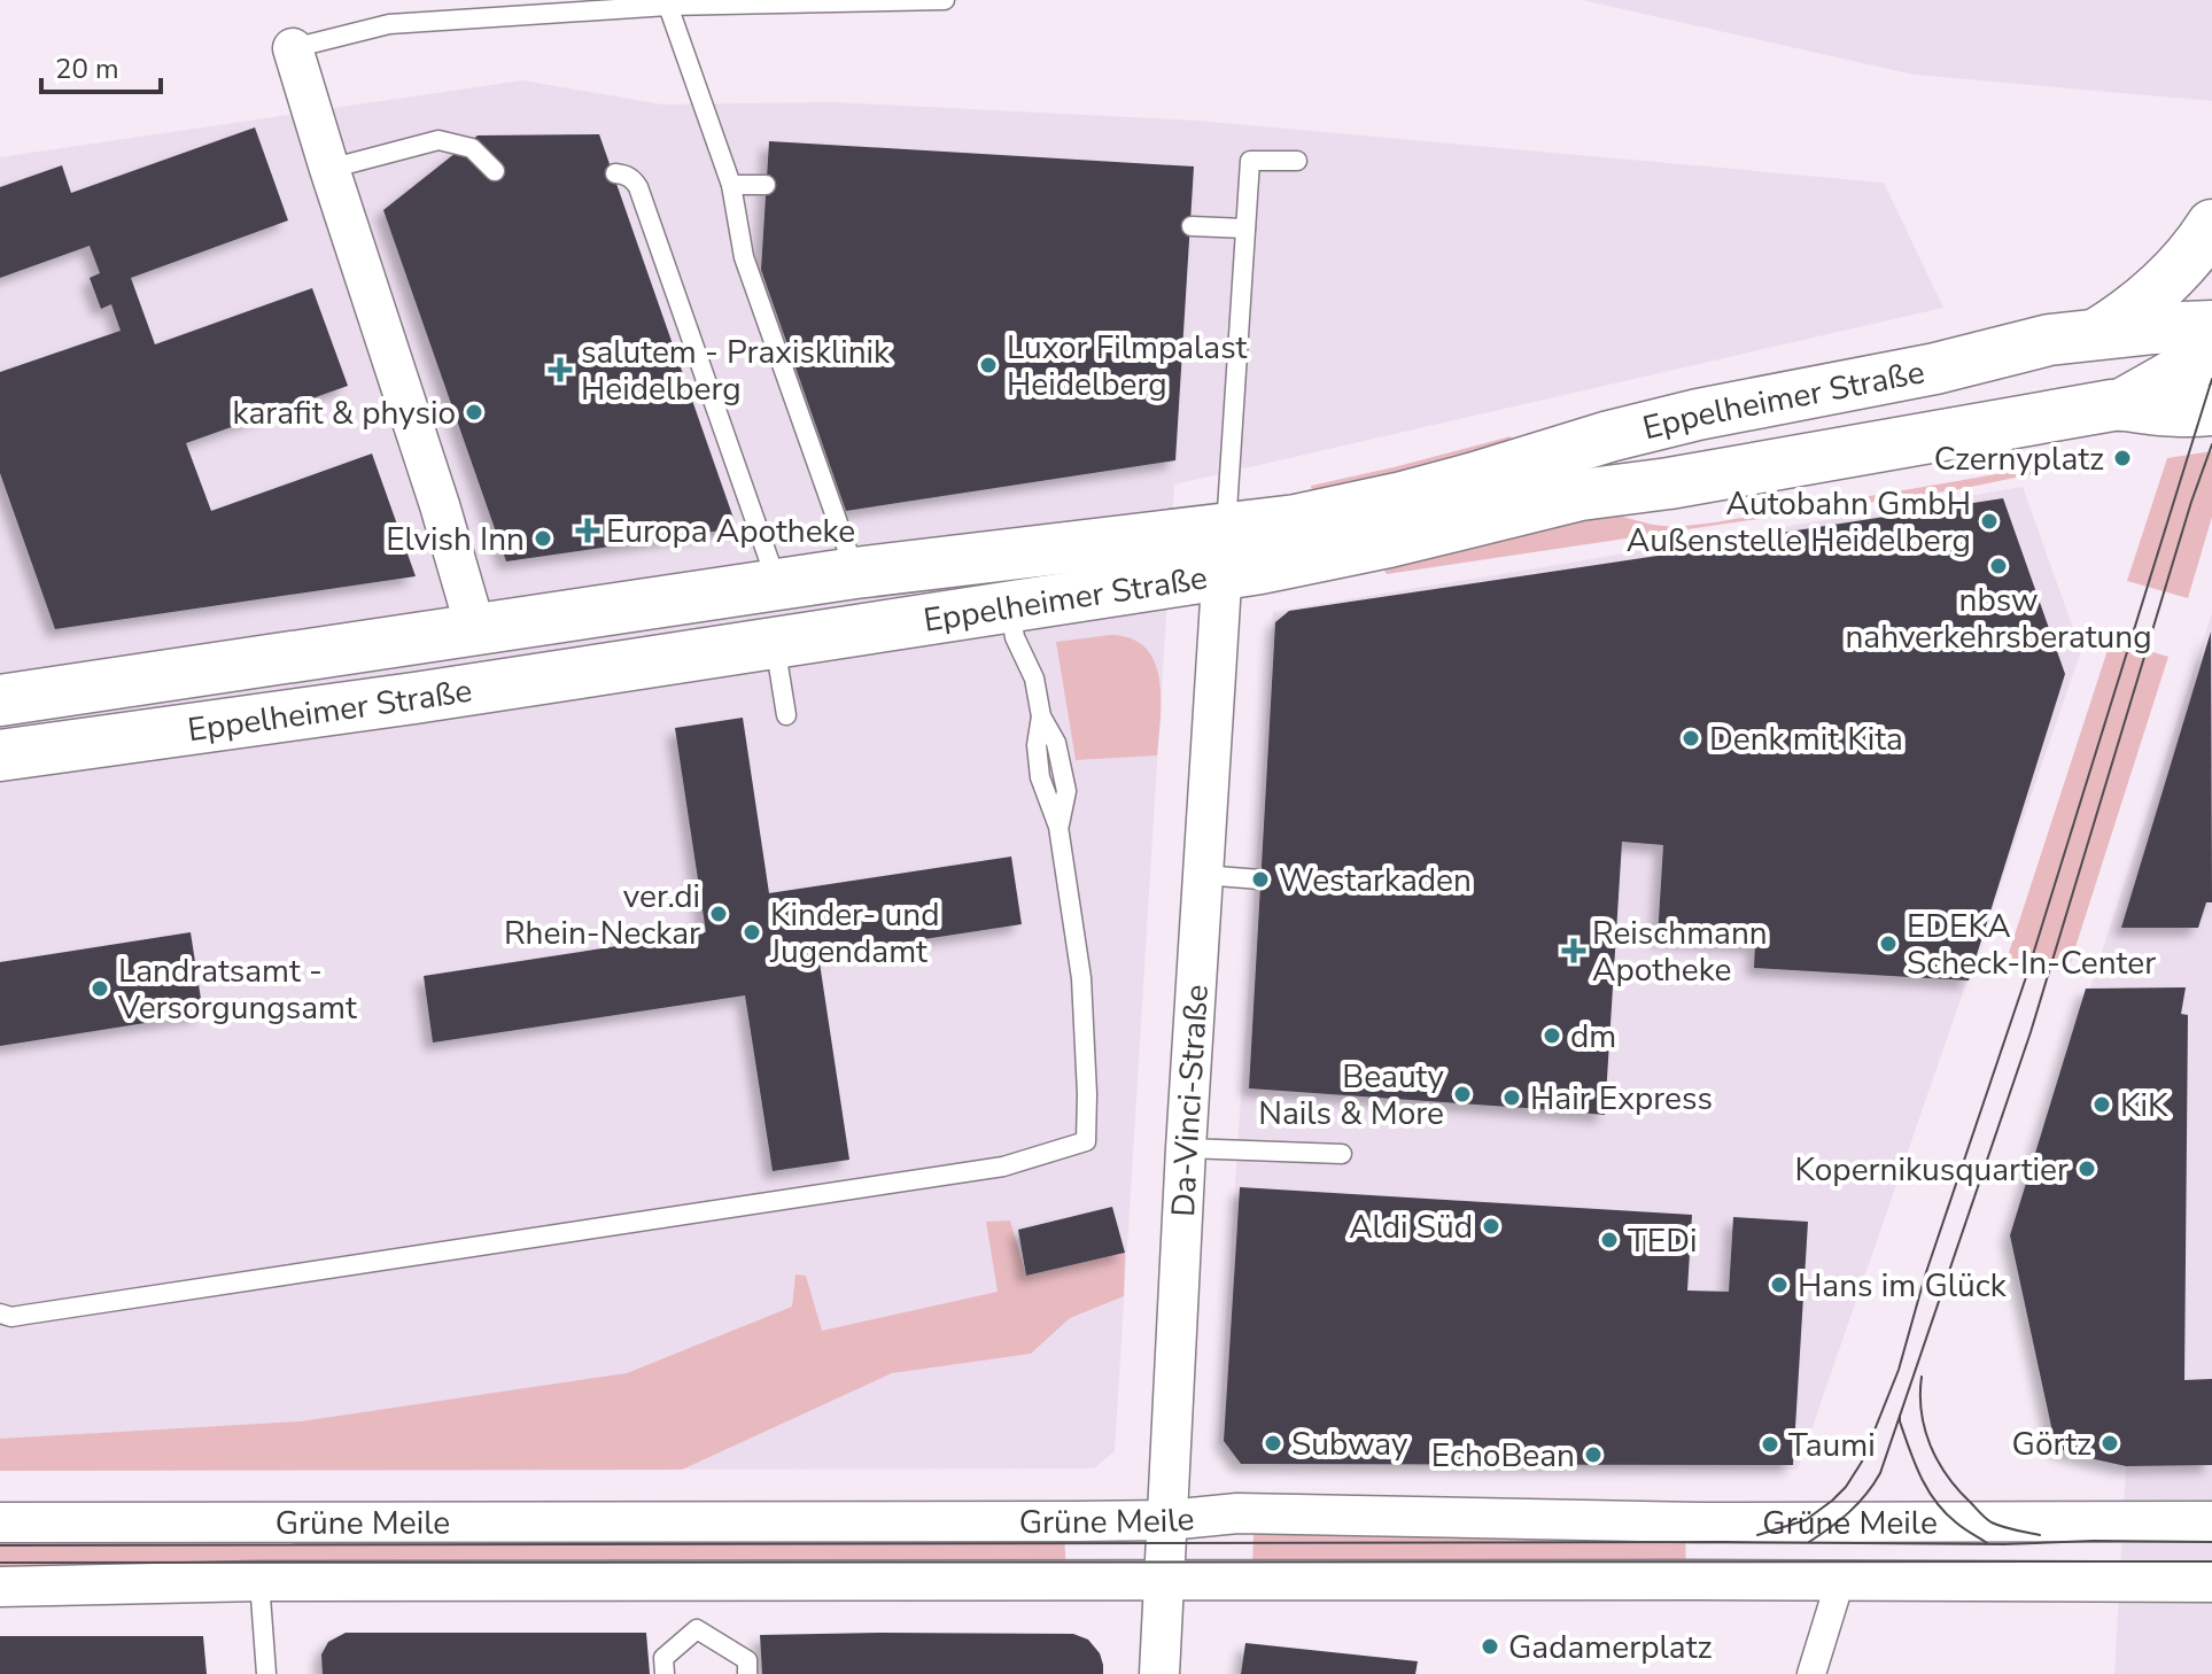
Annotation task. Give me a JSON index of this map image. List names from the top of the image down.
{
  "streets": {
    "main road": ["Eppelheimer Straße"],
    "street": ["Da-Vinci-Straße", "Grüne Meile"]
  },
  "crossings": [
    ["Eppelheimer Straße", "Da-Vinci-Straße"],
    ["Da-Vinci-Straße", "Grüne Meile"]
  ],
  "places": {
    "other": [
      "Luxor Filmpalast Heidelberg",
      "karafit & physio",
      "Czernyplatz",
      "Autobahn GmbH Außenstelle Heidelberg",
      "Elvish Inn",
      "nbsw nahverkehrsberatung",
      "Denk mit Kita",
      "Westarkaden",
      "ver.di Rhein-Neckar",
      "Kinder- und Jugendamt",
      "EDEKA Scheck-In-Center",
      "Landratsamt - Versorgungsamt",
      "dm",
      "Beauty Nails & More",
      "Hair Express",
      "KiK",
      "Kopernikusquartier",
      "Aldi Süd",
      "TEDi",
      "Hans im Glück",
      "Subway",
      "Görtz",
      "Taumi",
      "EchoBean",
      "Gadamerplatz"
    ],
    "health": ["salutem - Praxisklinik Heidelberg", "Europa Apotheke", "Reischmann Apotheke"]
  },
  "scale_bar": "20 m"
}
